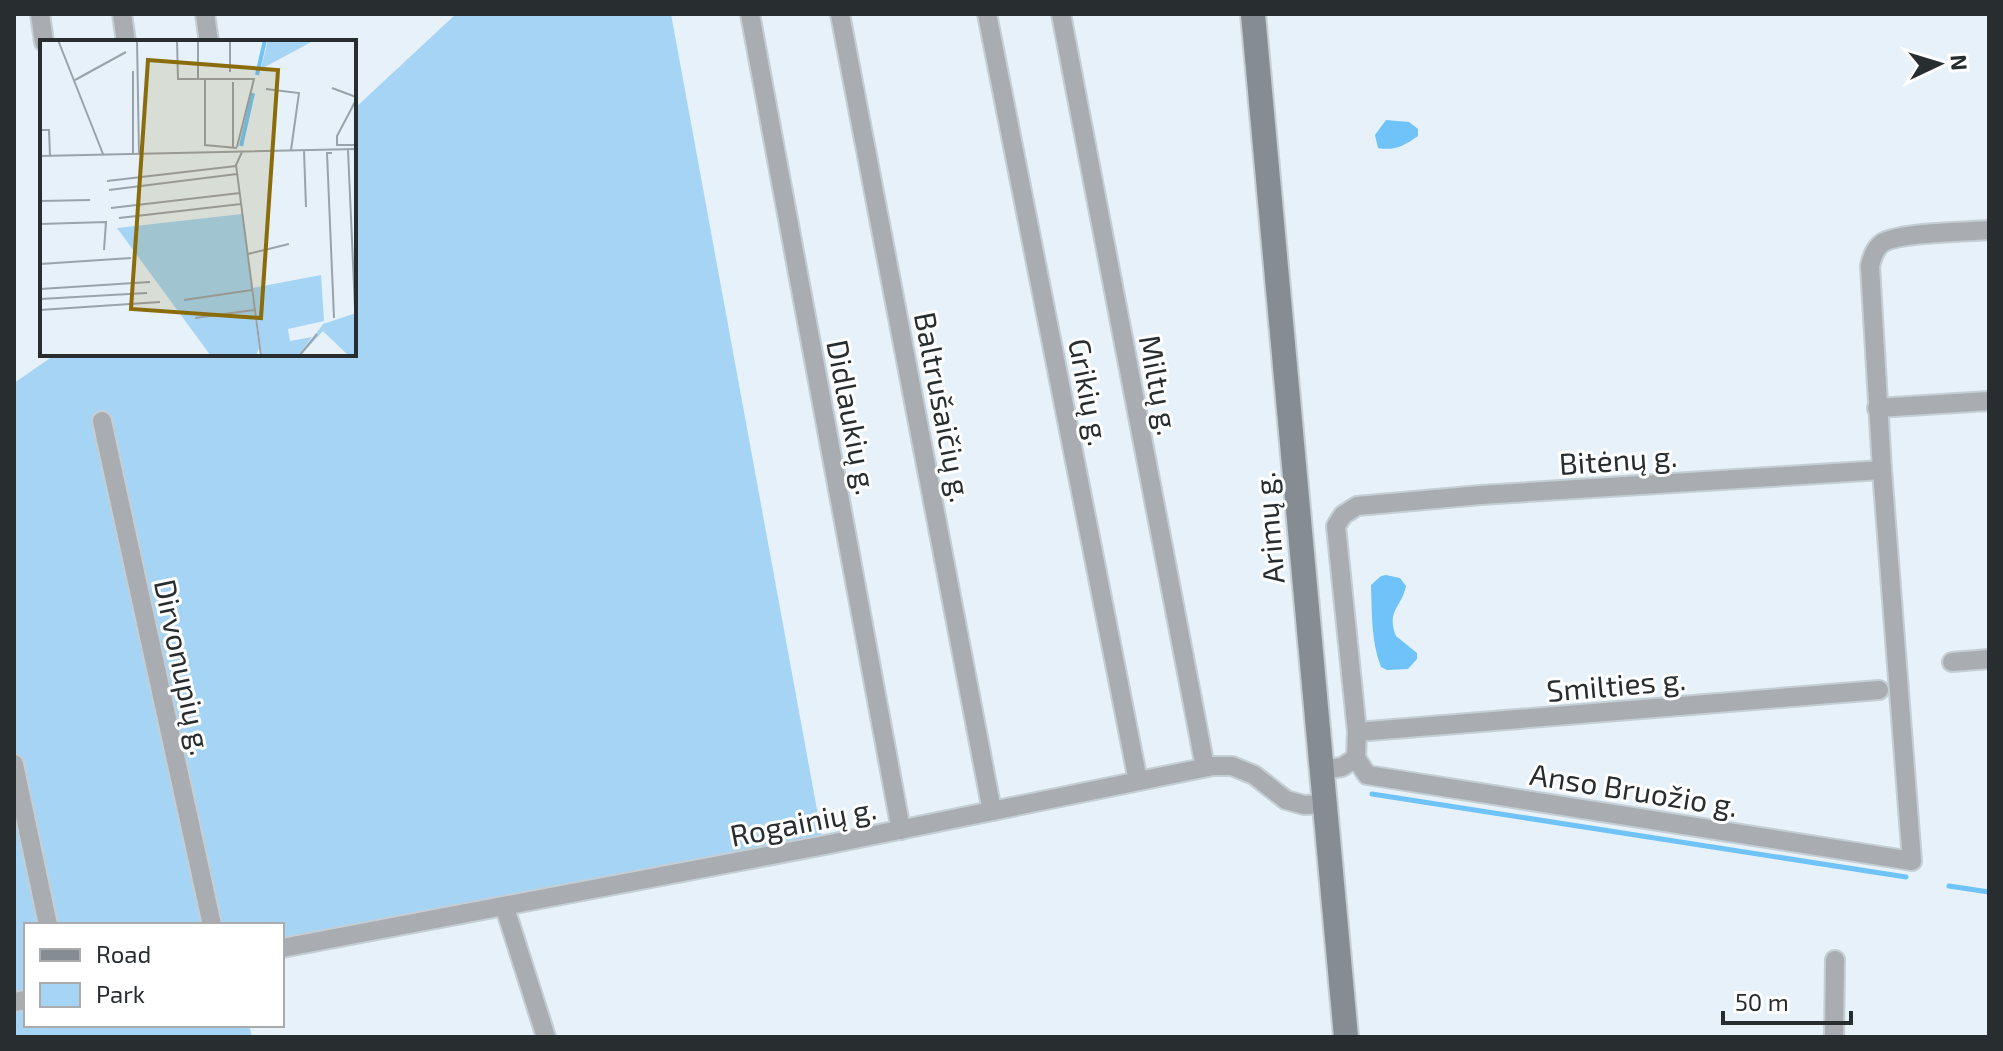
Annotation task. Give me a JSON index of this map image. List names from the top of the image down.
{
  "streets": {
    "main road": ["Arimų g."],
    "street": [
      "Miltų g.",
      "Grikių g.",
      "Baltrušaičių g.",
      "Didlaukių g.",
      "Bitėnų g.",
      "Dirvonupių g.",
      "Smilties g.",
      "Anso Bruožio g.",
      "Rogainių g."
    ]
  },
  "crossings": [
    ["Miltų g.", "Rogainių g."],
    ["Grikių g.", "Rogainių g."],
    ["Baltrušaičių g.", "Rogainių g."],
    ["Didlaukių g.", "Rogainių g."],
    ["Bitėnų g.", "Smilties g."],
    ["Bitėnų g.", "Anso Bruožio g."],
    ["Arimų g.", "Rogainių g."]
  ],
  "legend": ["Road", "Park"],
  "scale_bar": "50 m",
  "north": "right"
}
